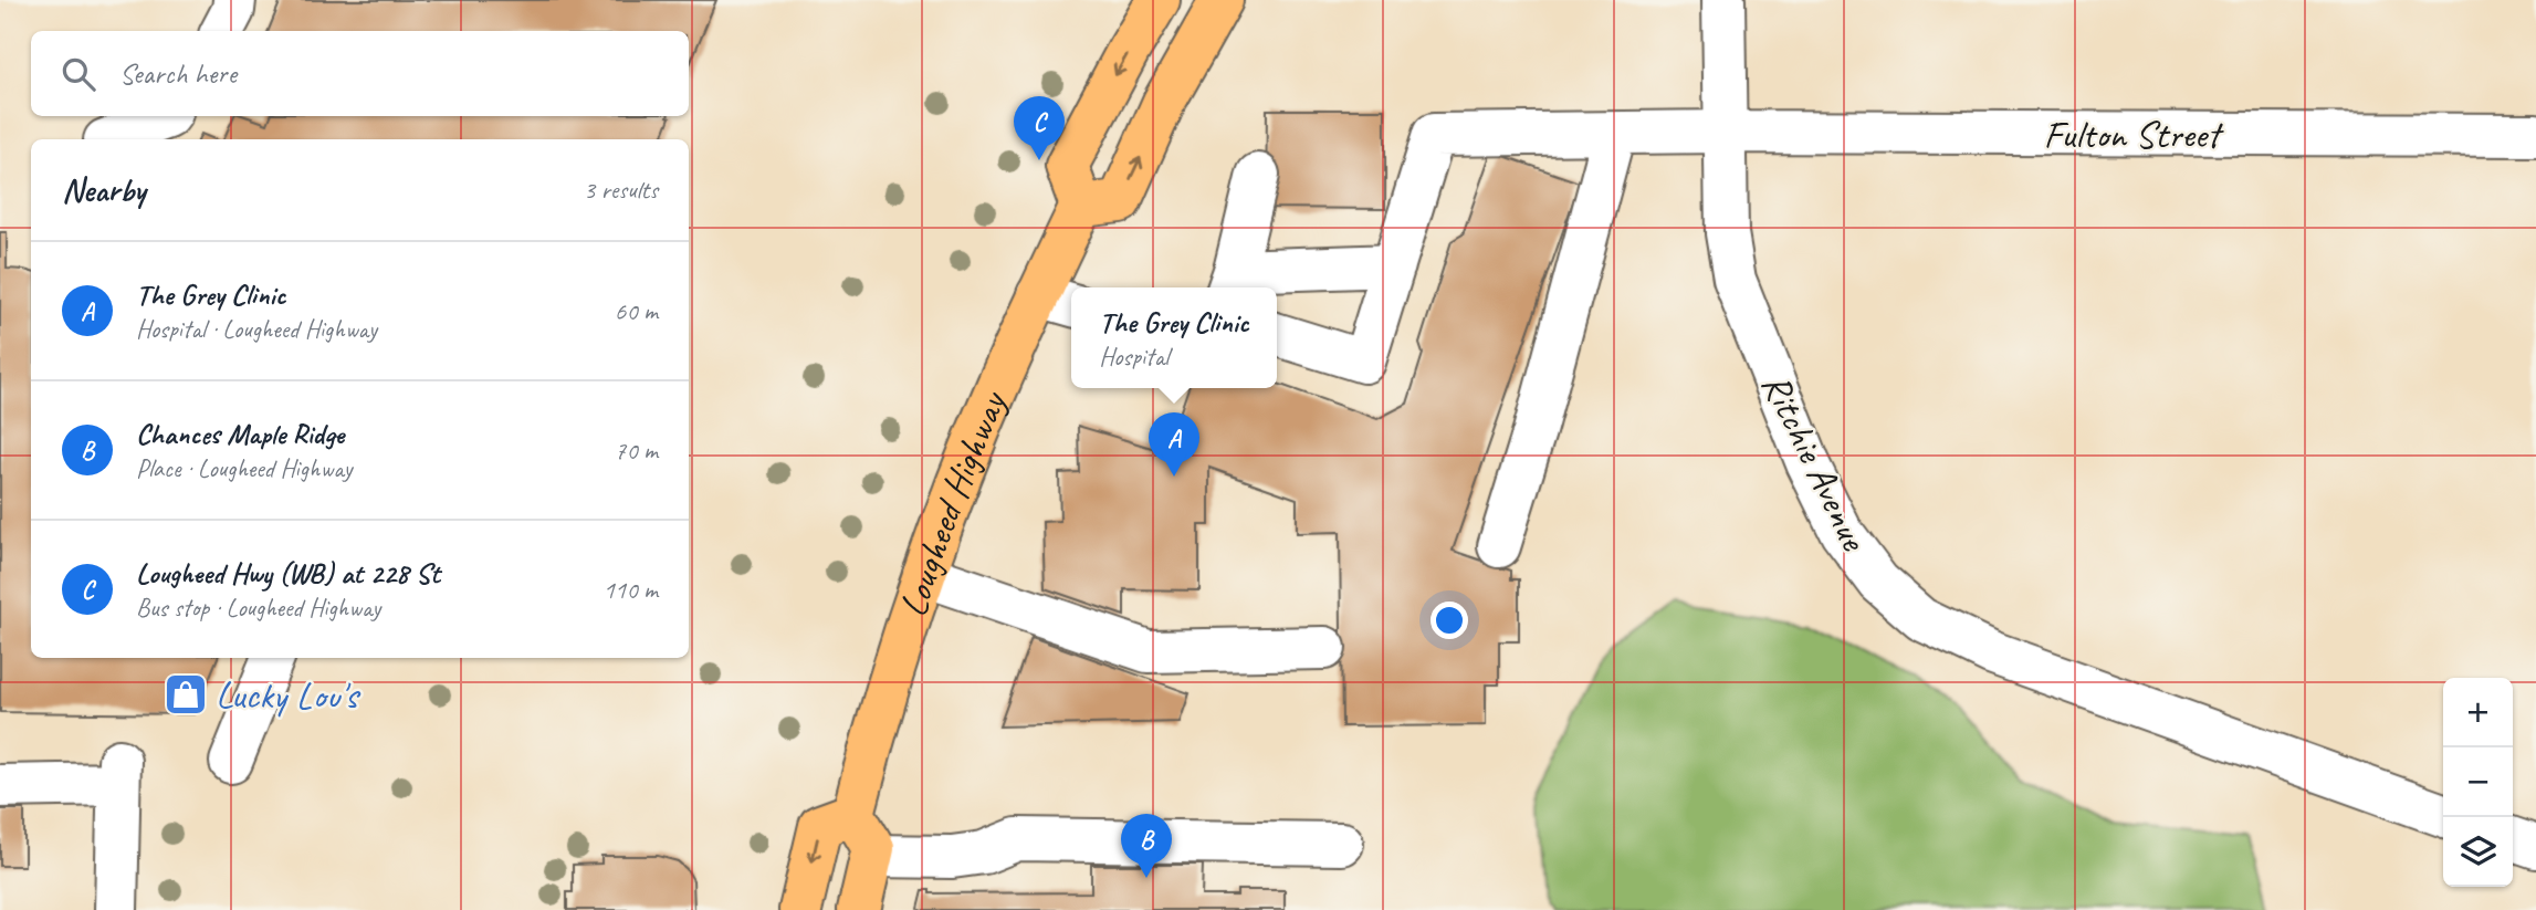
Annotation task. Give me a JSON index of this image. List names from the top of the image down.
{
  "streets": {
    "main road": ["Lougheed Highway"],
    "street": ["Fulton Street", "Ritchie Avenue"]
  },
  "crossings": [
    ["Fulton Street", "Ritchie Avenue"]
  ],
  "places": {
    "shop": ["Lucky Lou's"]
  },
  "page": {
    "search": "Search here",
    "pins": ["C", "A", "B"],
    "heading": ["Nearby", "3 results"],
    "list": [
      {
        "mark": "A",
        "name": "The Grey Clinic",
        "note": "Hospital · Lougheed Highway",
        "value": "60 m"
      },
      {
        "mark": "B",
        "name": "Chances Maple Ridge",
        "note": "Place · Lougheed Highway",
        "value": "70 m"
      },
      {
        "mark": "C",
        "name": "Lougheed Hwy (WB) at 228 St",
        "note": "Bus stop · Lougheed Highway",
        "value": "110 m"
      }
    ],
    "popup": ["The Grey Clinic", "Hospital"],
    "map_buttons": ["+", "−"]
  }
}
